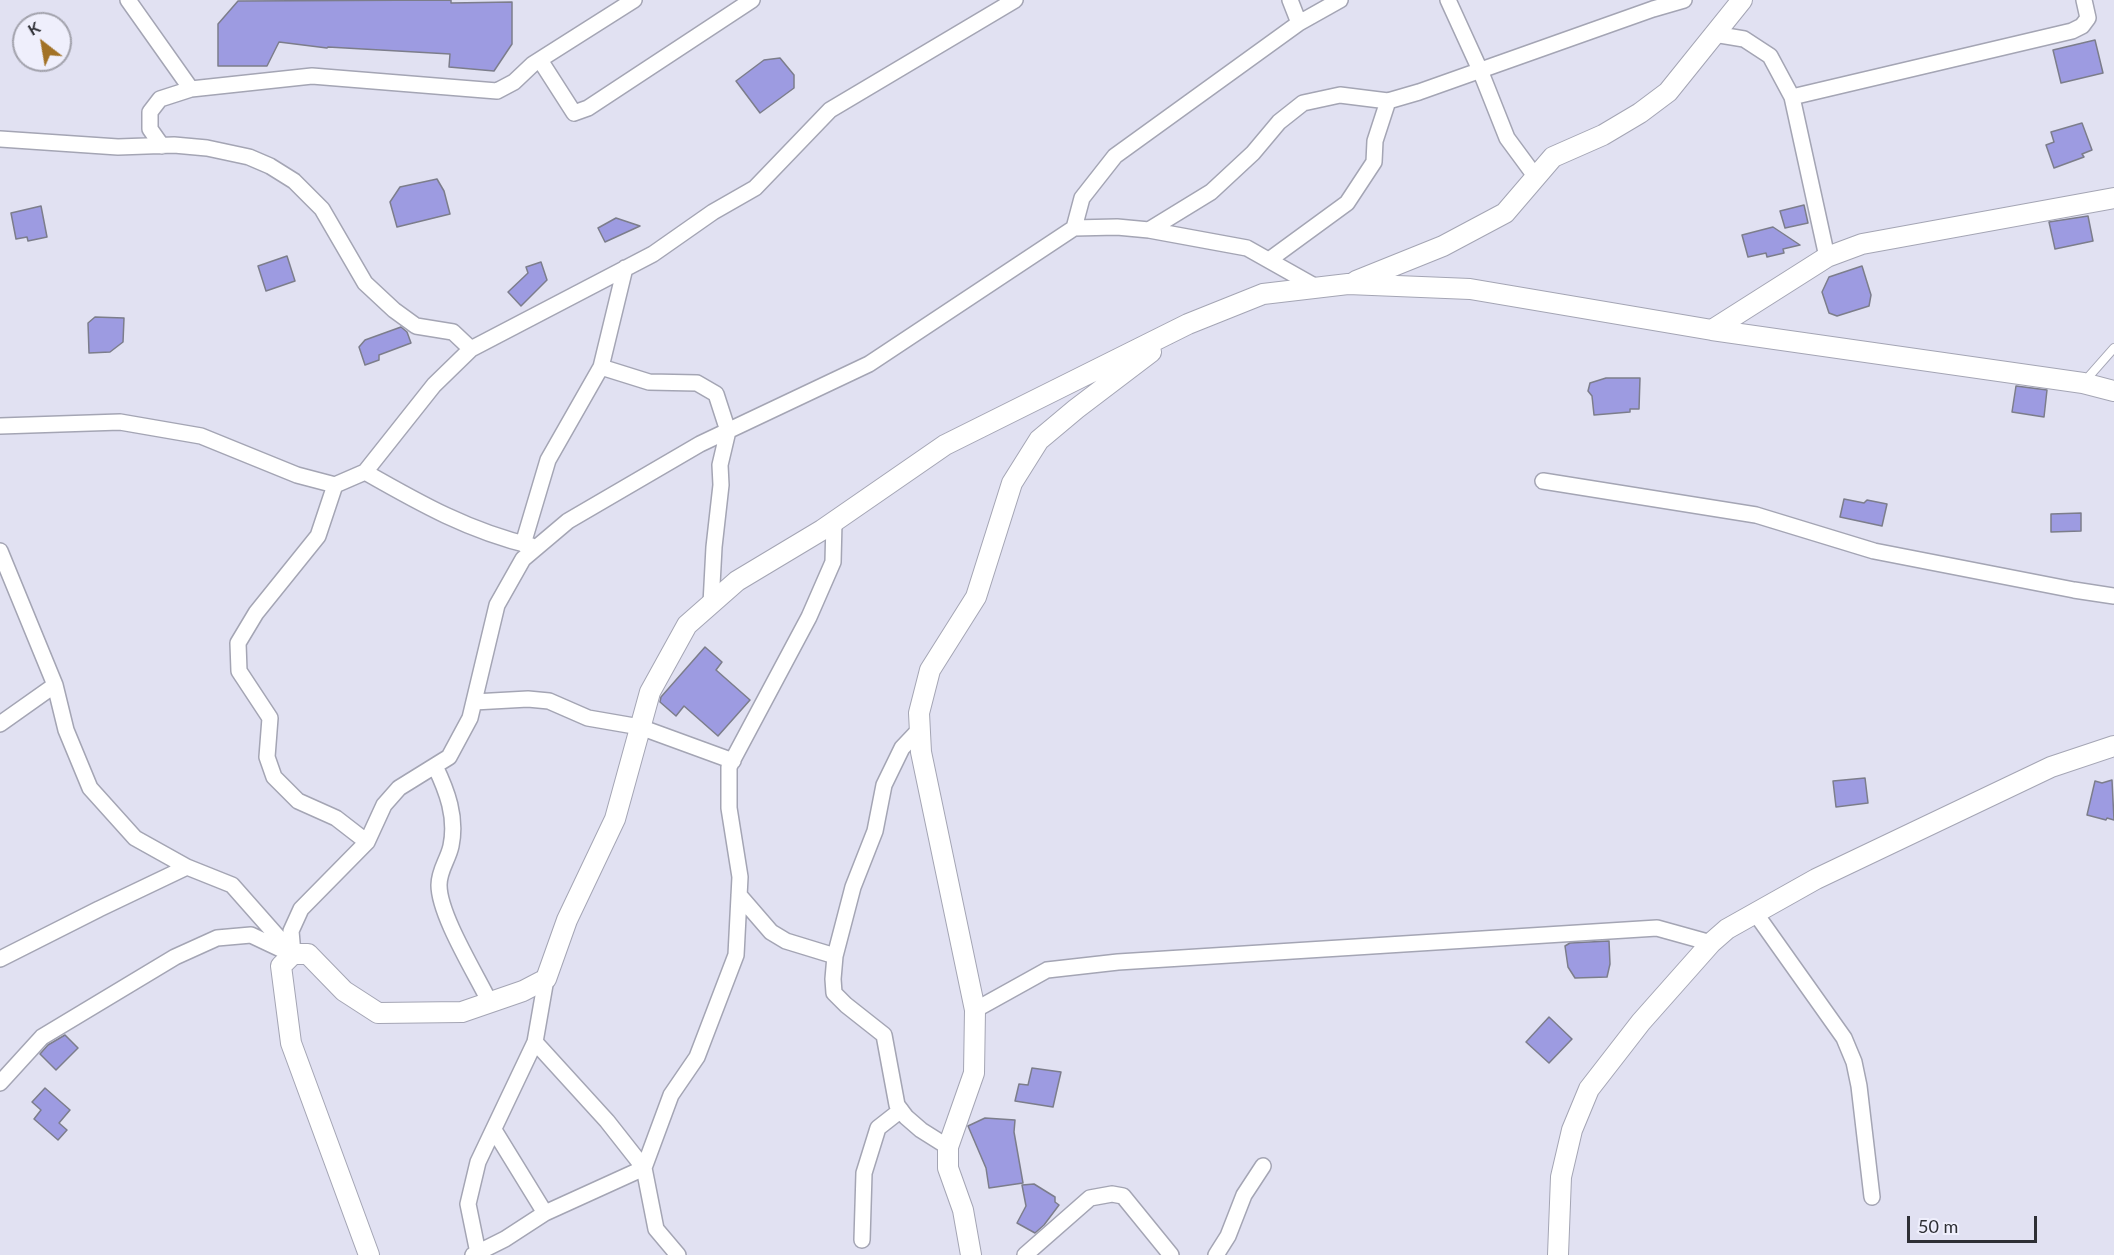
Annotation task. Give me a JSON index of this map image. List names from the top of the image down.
{
  "scale_bar": "50 m",
  "north": "top left"
}
